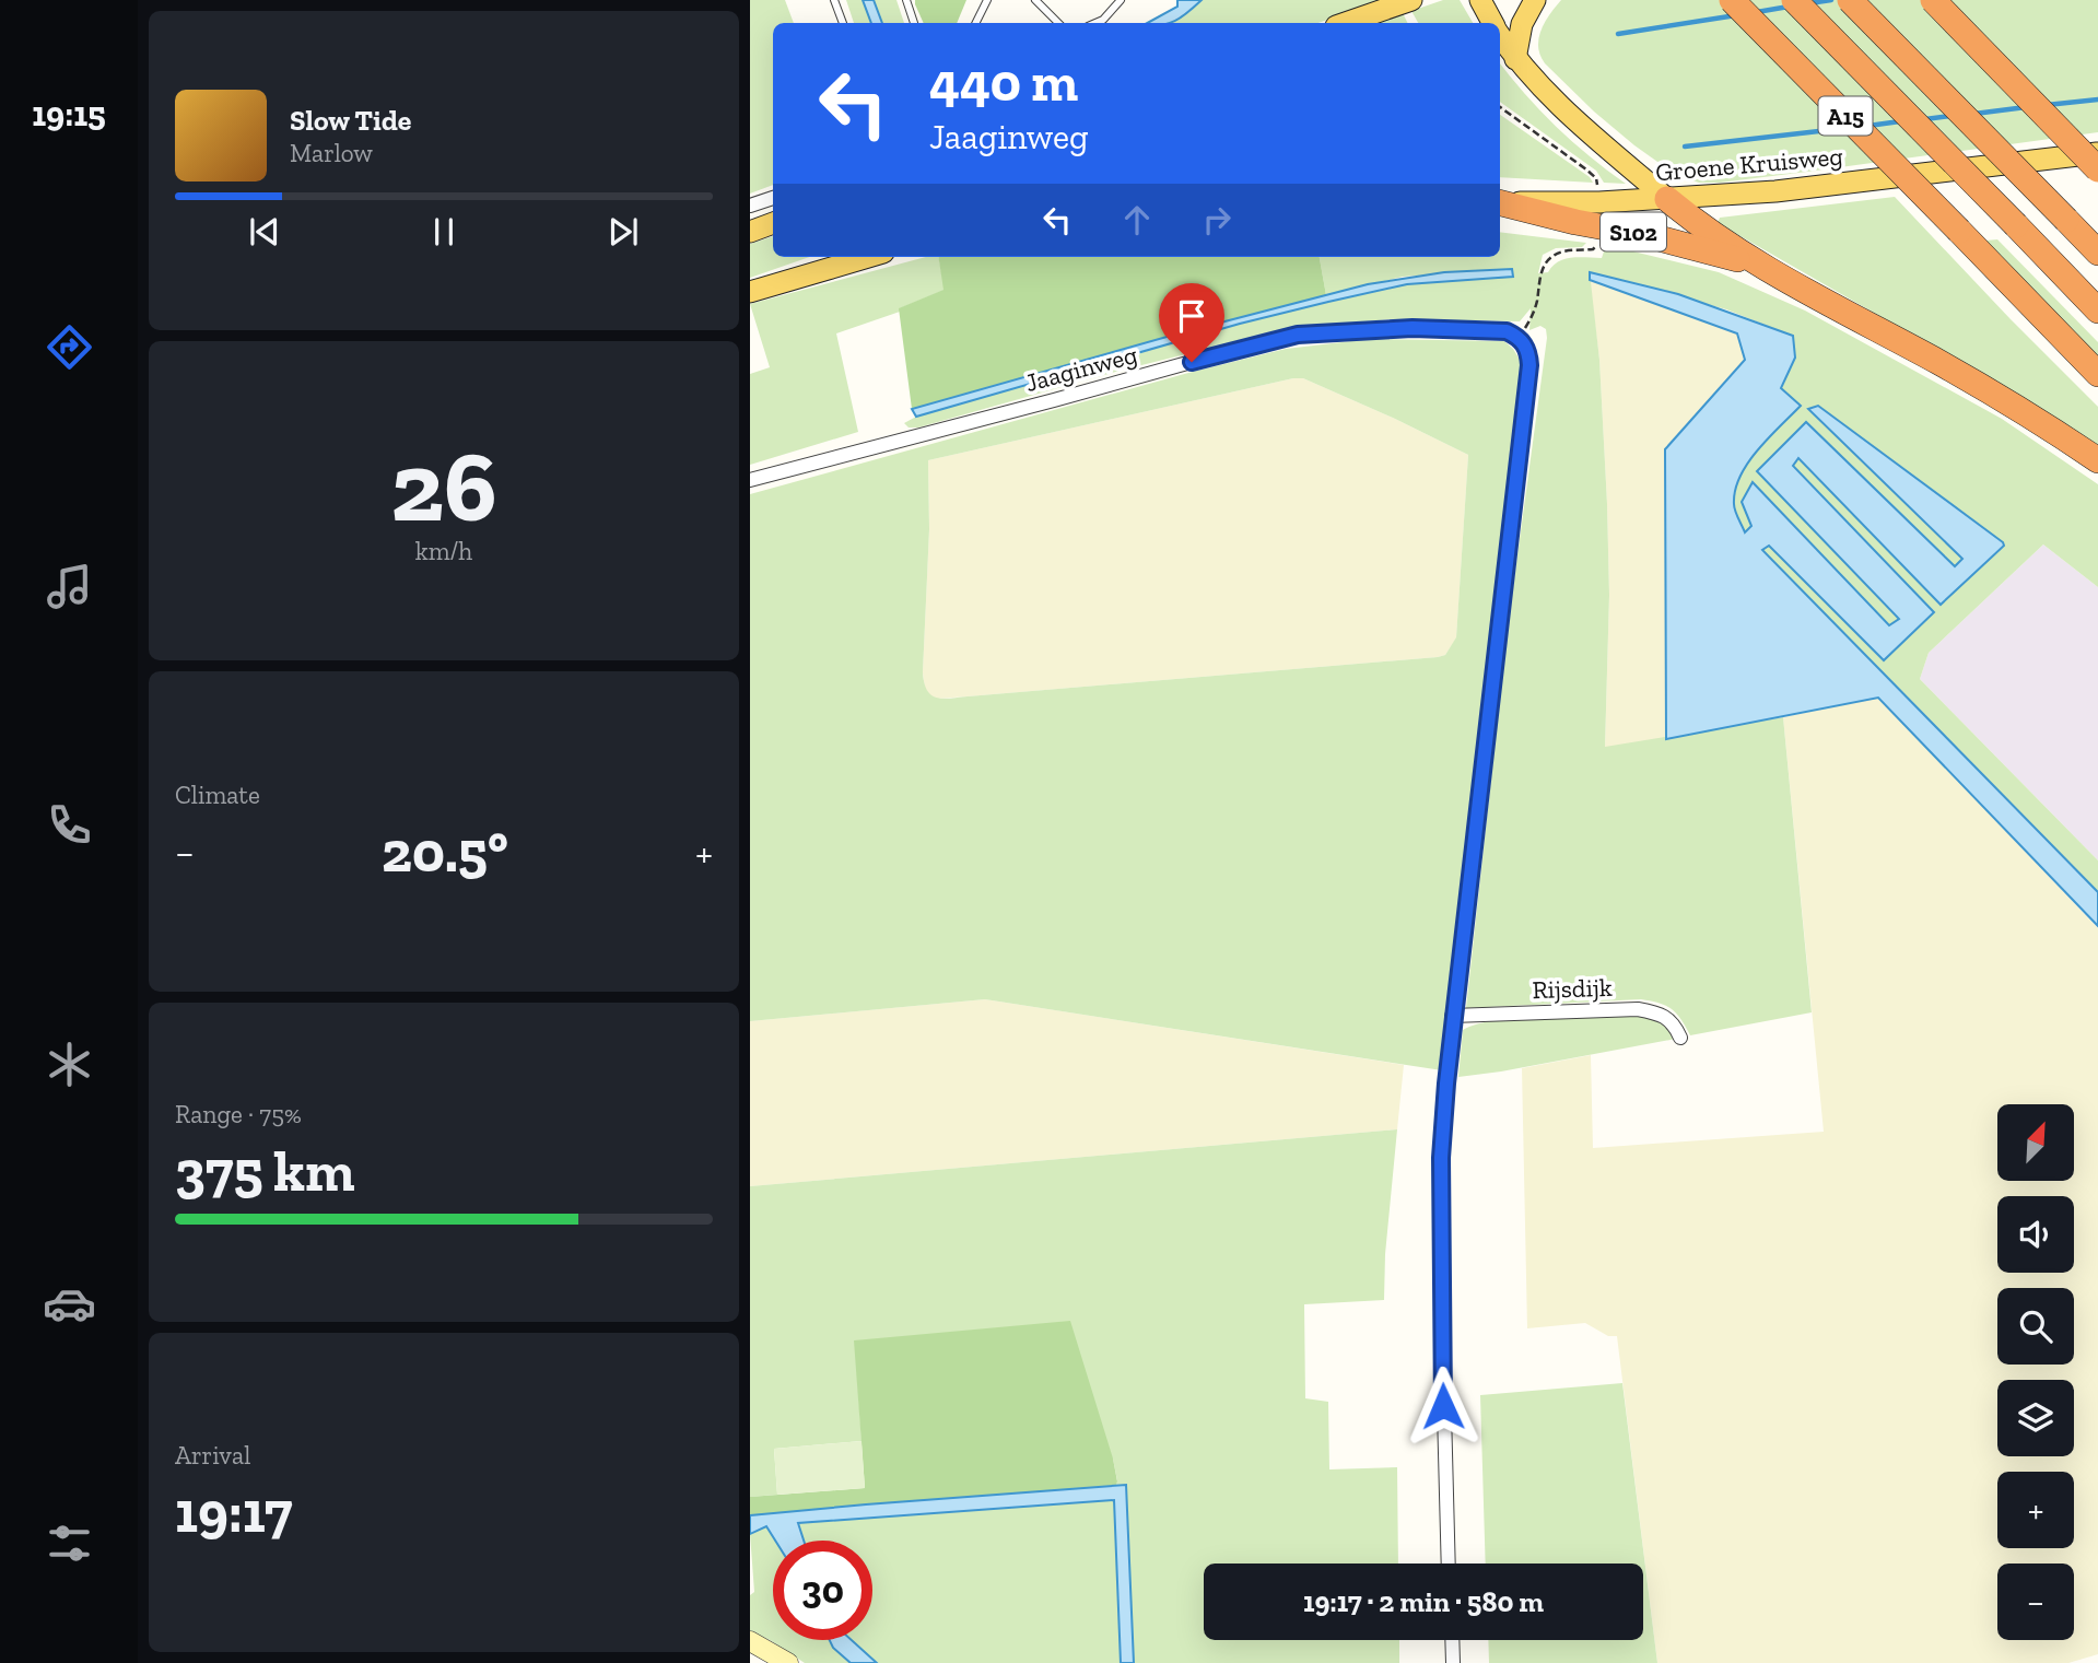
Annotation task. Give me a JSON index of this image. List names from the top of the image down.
{
  "streets": {
    "highway": ["A15", "S102"],
    "main road": ["Groene Kruisweg"],
    "street": ["Jaaginweg", "Rijsdijk"]
  },
  "crossings": [
    ["Groene Kruisweg", "S102"],
    ["Jaaginweg", "Rijsdijk"]
  ],
  "north": "top right",
  "page": {
    "tabs": "19:15",
    "turn": ["440 m", "Jaaginweg"],
    "song": ["Slow Tide", "Marlow"],
    "tile": [
      ["26", "km/h"],
      "Climate",
      ["Range · 75%", "375 km"],
      ["Arrival", "19:17"]
    ],
    "heat": ["−", "20.5°", "+"],
    "map_buttons": ["+", "−"],
    "limit": "30",
    "trip": "19:17 · 2 min · 580 m"
  }
}
